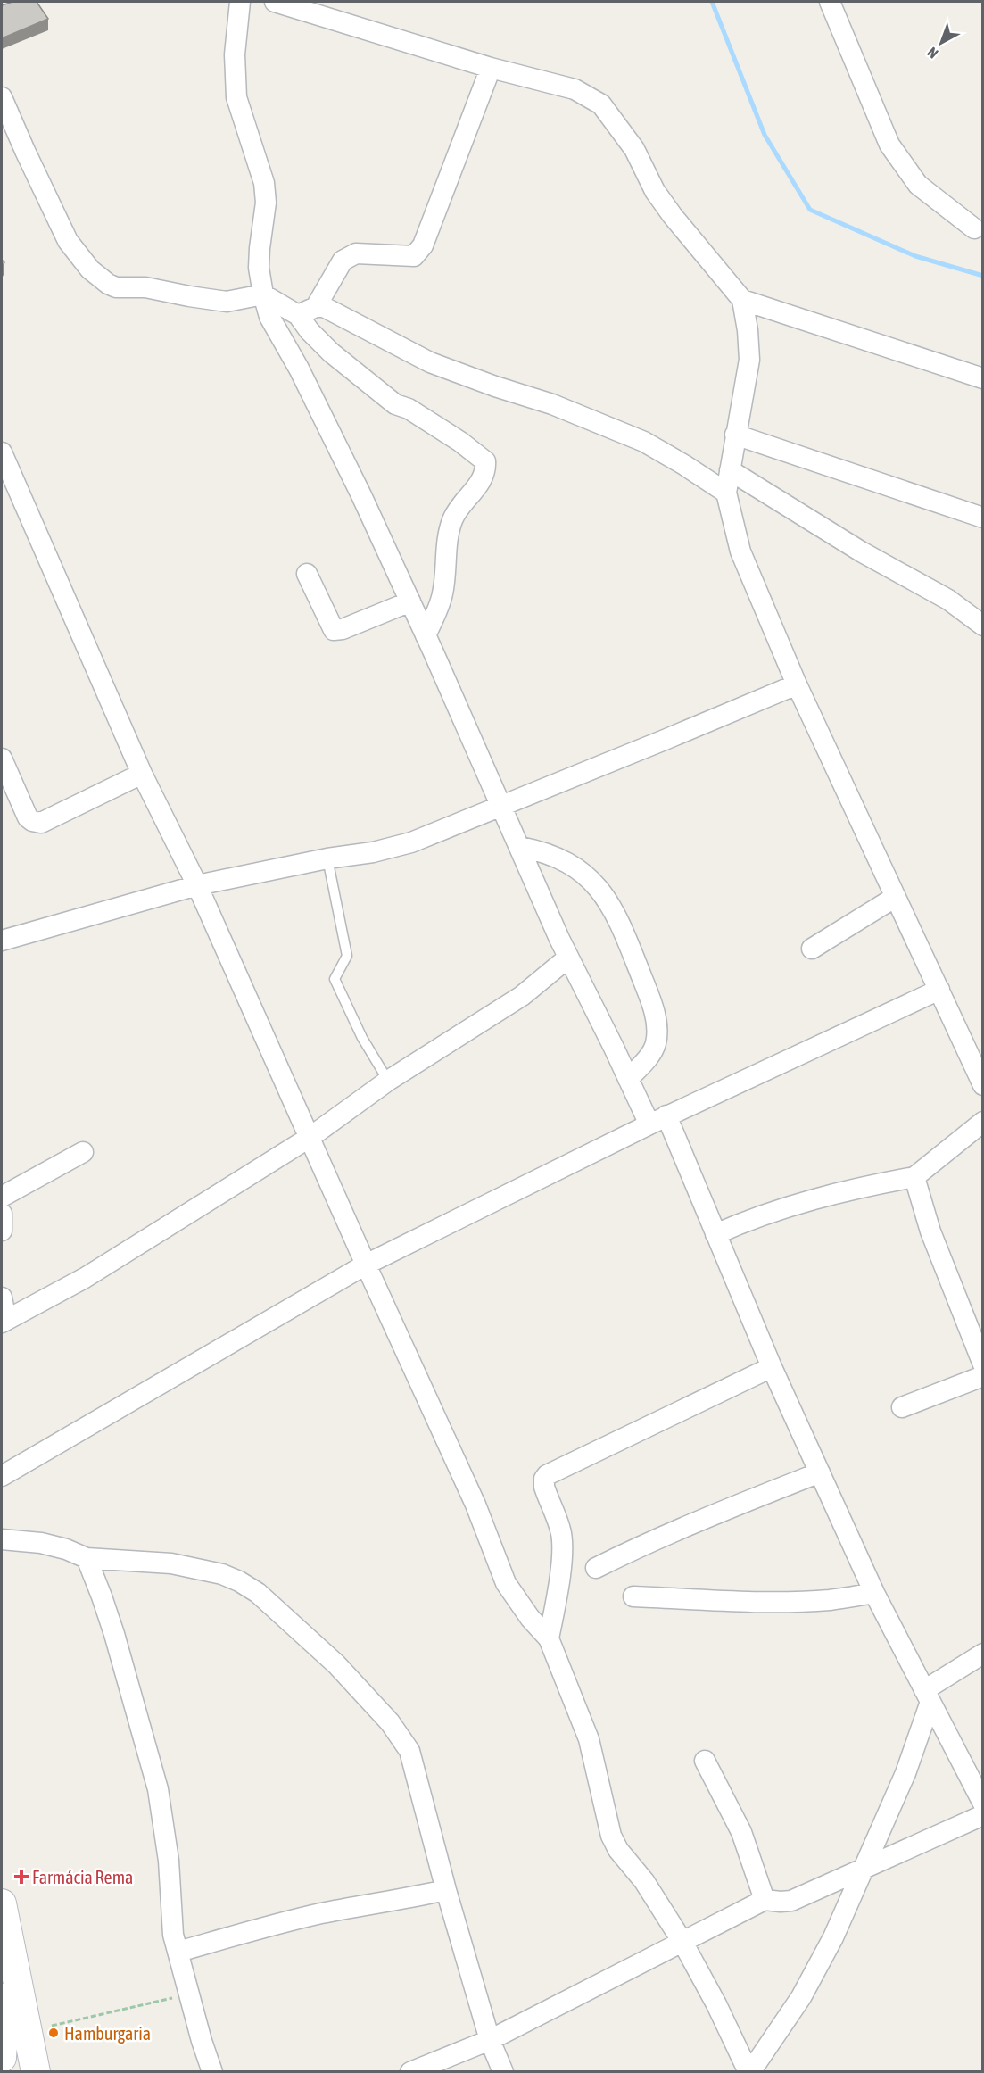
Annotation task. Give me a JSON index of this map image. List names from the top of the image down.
{
  "places": {
    "health": ["Farmácia Rema"],
    "other": ["Hamburgaria"]
  },
  "north": "bottom left"
}
